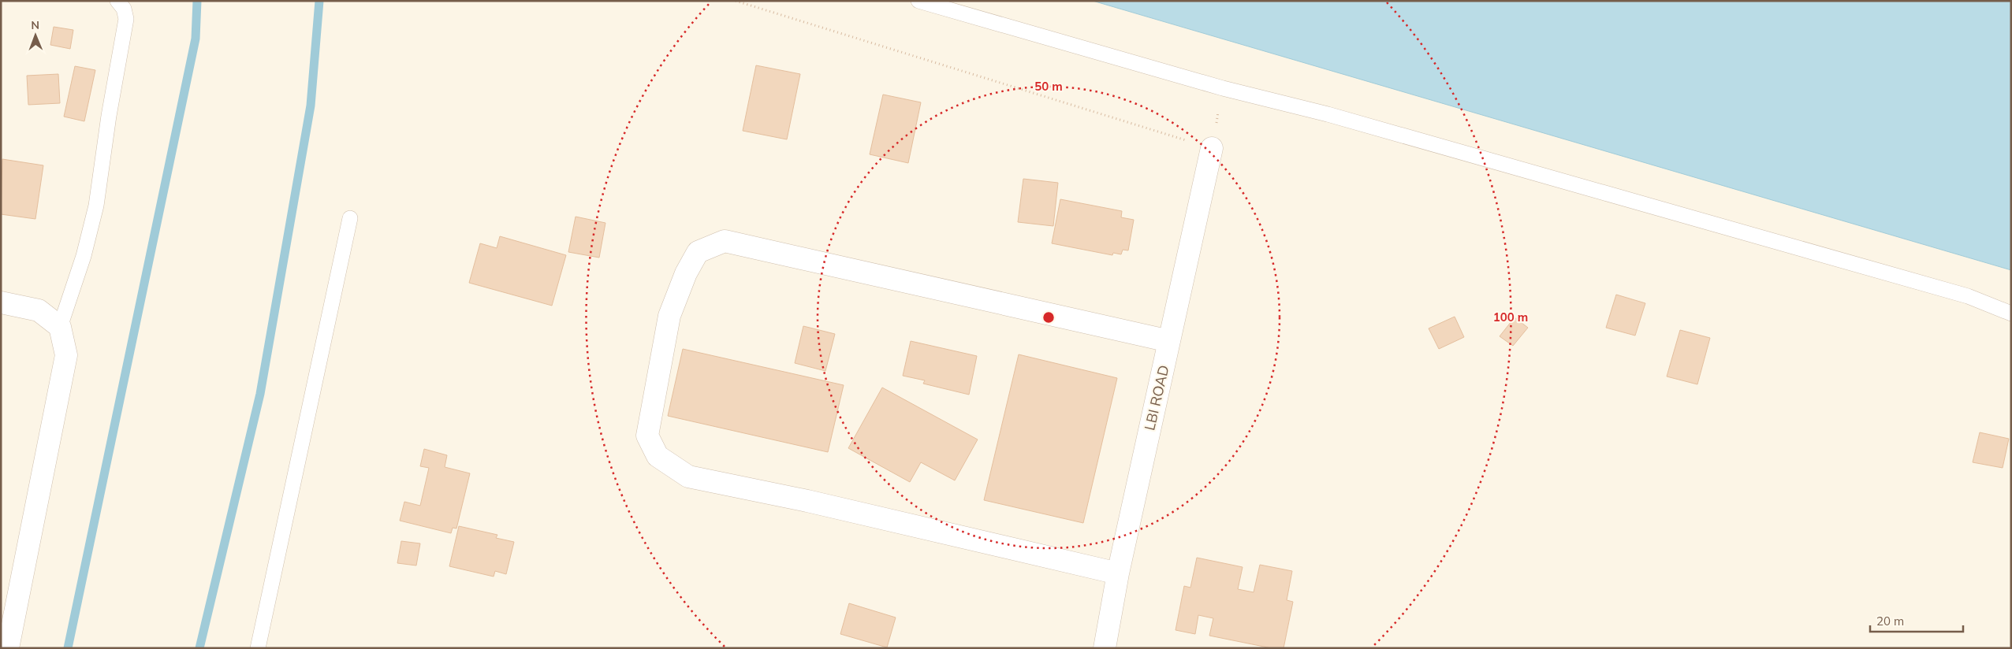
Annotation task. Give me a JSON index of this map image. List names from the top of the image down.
{
  "streets": {
    "street": ["LBI ROAD"]
  },
  "scale_bar": "20 m",
  "north": "top",
  "rings": ["50 m", "100 m"]
}
